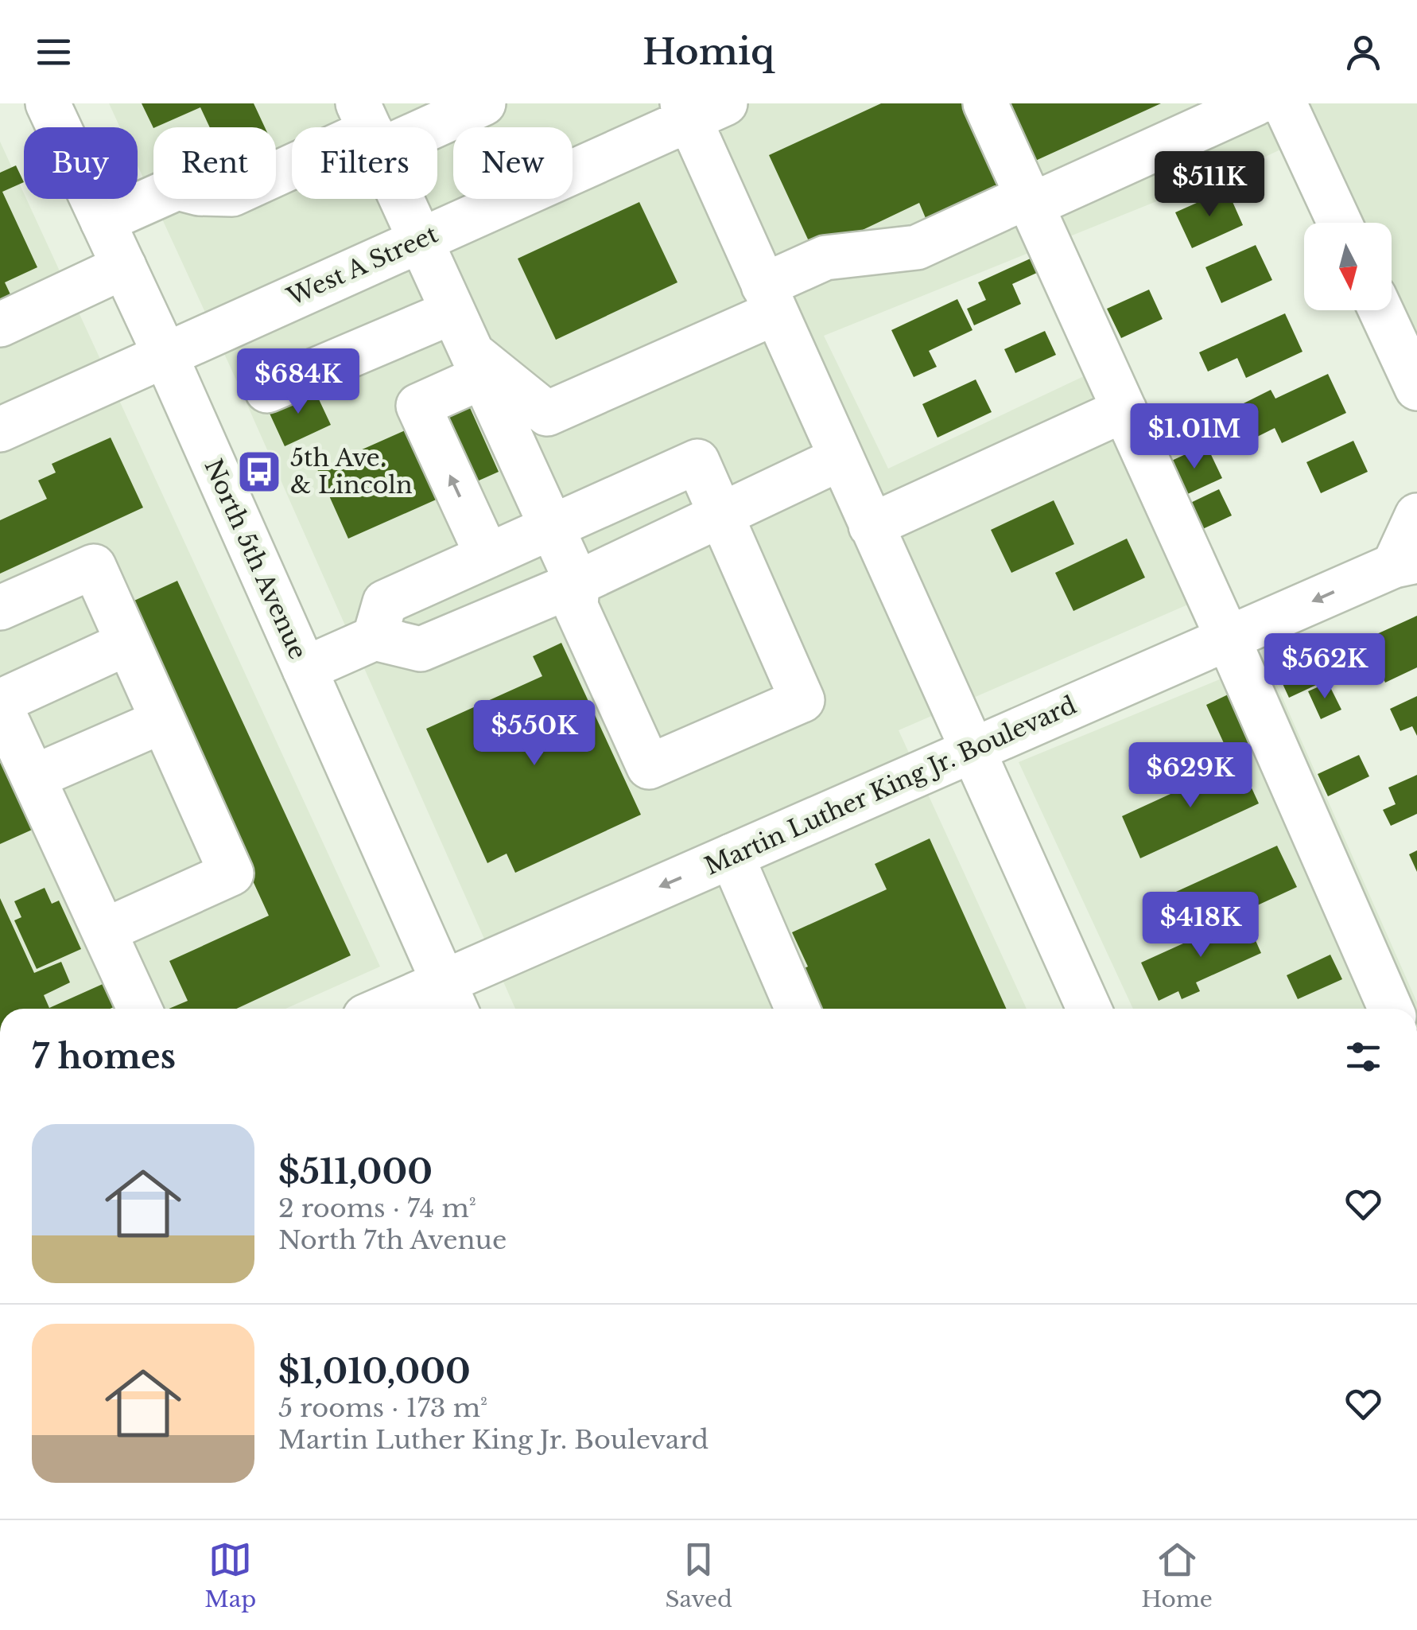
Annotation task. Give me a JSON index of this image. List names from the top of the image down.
{
  "streets": {
    "main road": ["West A Street", "North 5th Avenue", "Martin Luther King Jr. Boulevard"]
  },
  "crossings": [
    ["West A Street", "North 5th Avenue"],
    ["North 5th Avenue", "Martin Luther King Jr. Boulevard"]
  ],
  "places": {
    "bus stop": ["5th Ave. & Lincoln"]
  },
  "north": "bottom",
  "page": {
    "header": "Homiq",
    "chip": [
      "Buy",
      "Rent",
      "Filters",
      "New"
    ],
    "price": [
      "$511K",
      "$684K",
      "$1.01M",
      "$562K",
      "$550K",
      "$629K",
      "$418K"
    ],
    "heading": "7 homes",
    "list": [
      {
        "name": "$511,000",
        "note": "2 rooms · 74 m² · North 7th Avenue"
      },
      {
        "name": "$1,010,000",
        "note": "5 rooms · 173 m² · Martin Luther King Jr. Boulevard"
      }
    ],
    "tabs": ["Map", "Saved", "Home"]
  }
}
